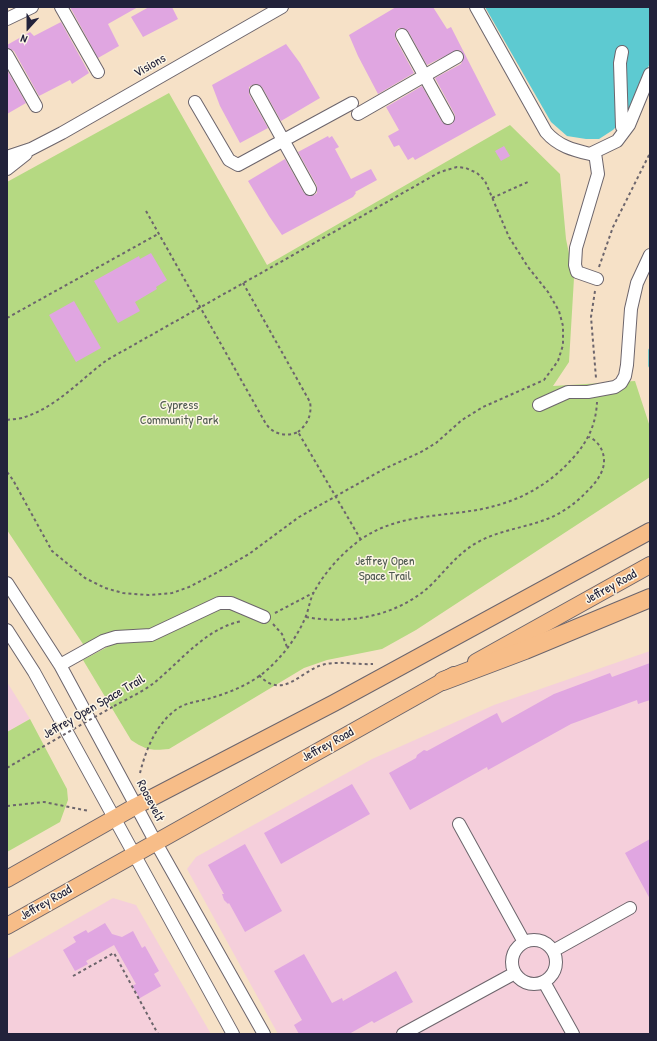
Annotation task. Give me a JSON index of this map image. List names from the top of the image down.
{
  "streets": {
    "main road": ["Jeffrey Road"],
    "street": ["Visions", "Roosevelt"],
    "path": ["Jeffrey Open Space Trail"]
  },
  "crossings": [
    ["Jeffrey Road", "Roosevelt"]
  ],
  "parks": ["Cypress Community Park", "Jeffrey Open Space Trail"],
  "north": "bottom"
}
